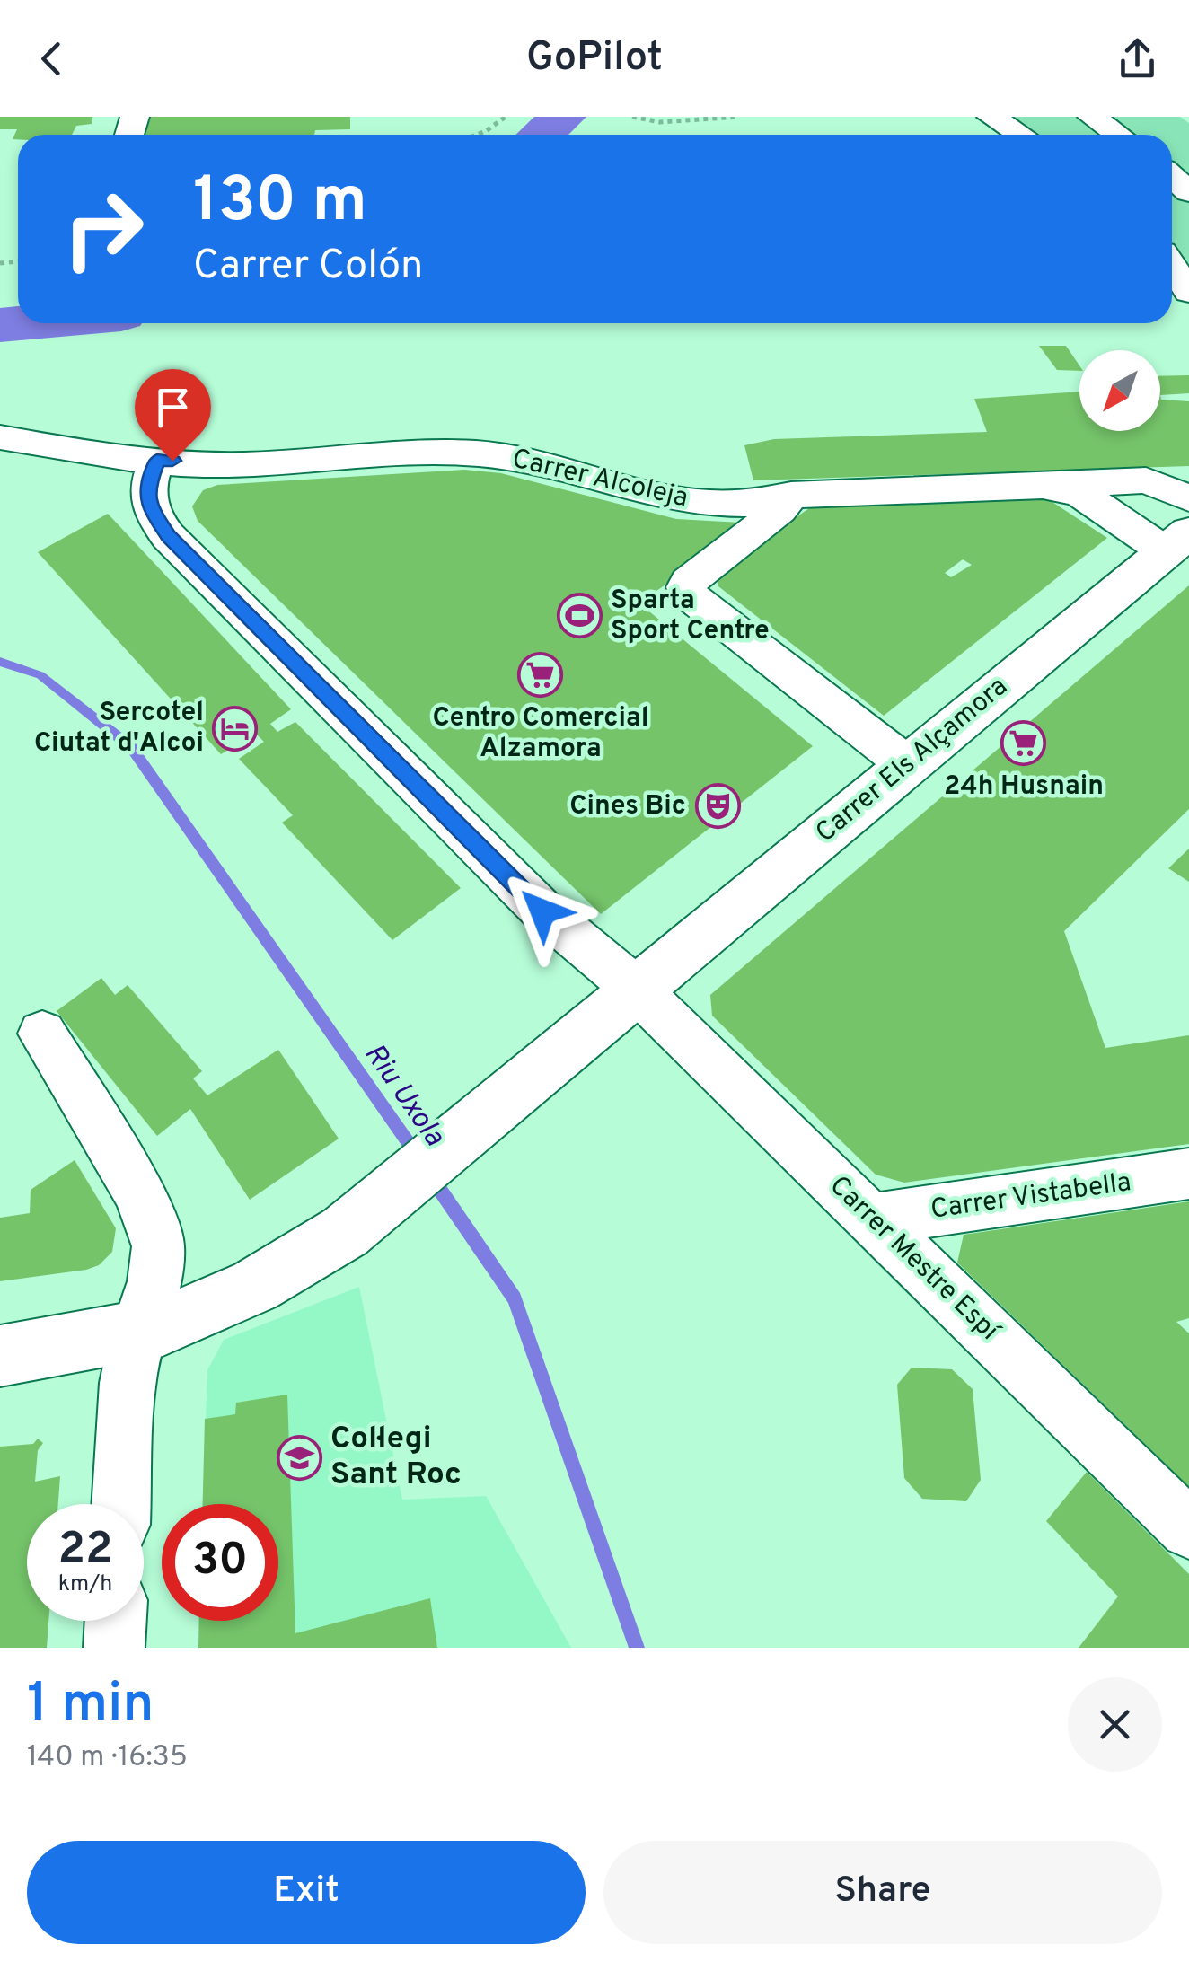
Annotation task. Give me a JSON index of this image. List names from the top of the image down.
{
  "streets": {
    "main road": ["Carrer Els Alçamora"],
    "street": ["Carrer Alcoleja", "Carrer Vistabella", "Carrer Mestre Espí"]
  },
  "crossings": [
    ["Carrer Alcoleja", "Carrer Els Alçamora"],
    ["Carrer Alcoleja", "Carrer Mestre Espí"],
    ["Carrer Els Alçamora", "Carrer Mestre Espí"],
    ["Carrer Vistabella", "Carrer Mestre Espí"]
  ],
  "water": ["Riu Uxola"],
  "places": {
    "sports": ["Sparta Sport Centre"],
    "supermarket": ["Centro Comercial Alzamora", "24h Husnain"],
    "hotel": ["Sercotel Ciutat d'Alcoi"],
    "theatre": ["Cines Bic"],
    "school or university": ["Col·legi Sant Roc"]
  },
  "north": "bottom left",
  "page": {
    "header": "GoPilot",
    "turn": ["130 m", "Carrer Colón"],
    "speed": "22 km/h",
    "limit": "30",
    "heading": ["1 min", "140 m · 16:35"],
    "buttons": ["Exit", "Share"]
  }
}
